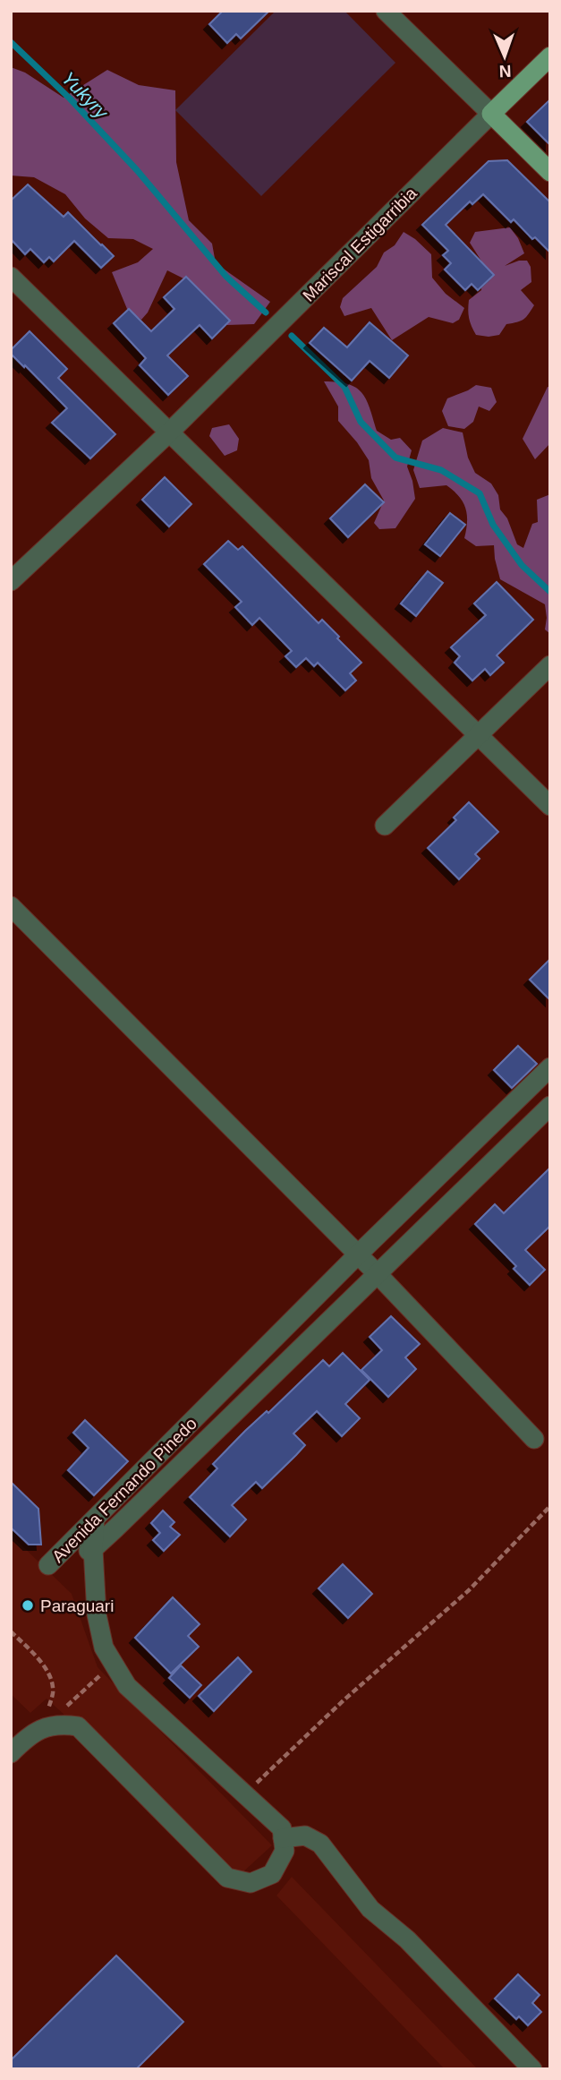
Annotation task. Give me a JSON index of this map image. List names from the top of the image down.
{
  "streets": {
    "main road": ["Mariscal Estigarribia"],
    "street": ["Avenida Fernando Pinedo"]
  },
  "water": ["Yukyry"],
  "places": ["Paraguari"],
  "north": "bottom"
}
